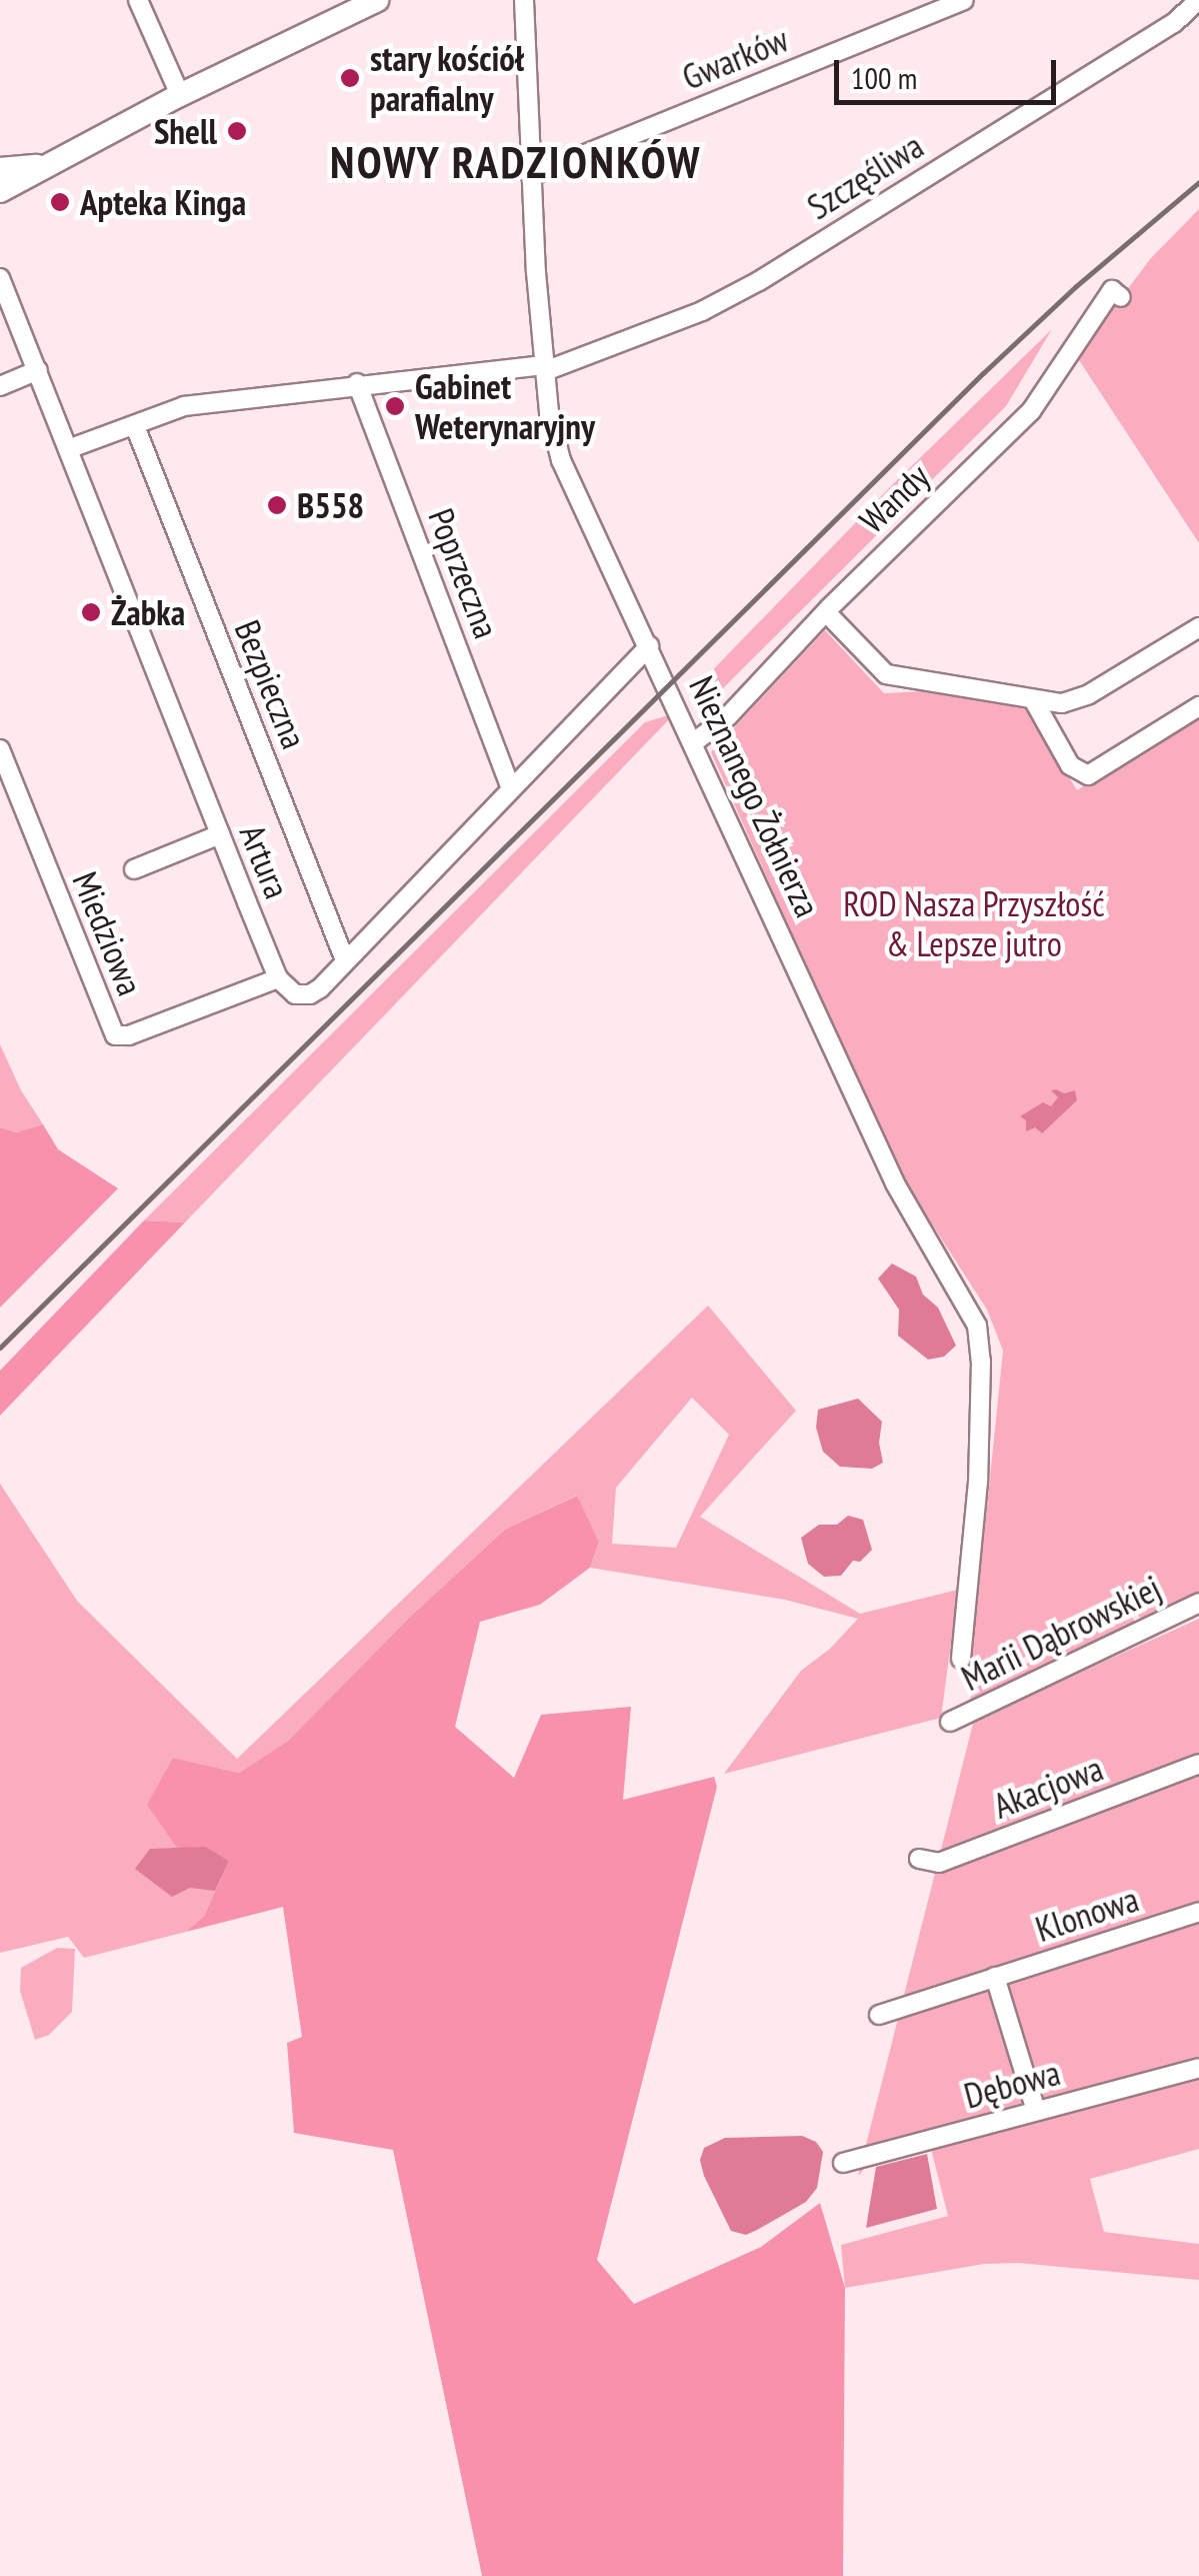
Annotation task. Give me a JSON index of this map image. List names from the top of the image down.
{
  "streets": {
    "street": [
      "Gwarków",
      "Szczęśliwa",
      "Wandy",
      "Poprzeczna",
      "Bezpieczna",
      "Nieznanego Żołnierza",
      "Artura",
      "Miedziowa",
      "Marii Dąbrowskiej",
      "Akacjowa",
      "Klonowa",
      "Dębowa"
    ]
  },
  "crossings": [
    ["Gwarków", "Nieznanego Żołnierza"],
    ["Szczęśliwa", "Poprzeczna"],
    ["Szczęśliwa", "Nieznanego Żołnierza"],
    ["Szczęśliwa", "Artura"],
    ["Wandy", "Nieznanego Żołnierza"],
    ["Artura", "Miedziowa"]
  ],
  "districts": ["NOWY RADZIONKÓW"],
  "parks": ["ROD Nasza Przyszłość & Lepsze jutro"],
  "places": [
    "stary kościół parafialny",
    "Shell",
    "Apteka Kinga",
    "Gabinet Weterynaryjny",
    "B558",
    "Żabka"
  ],
  "scale_bar": "100 m"
}
